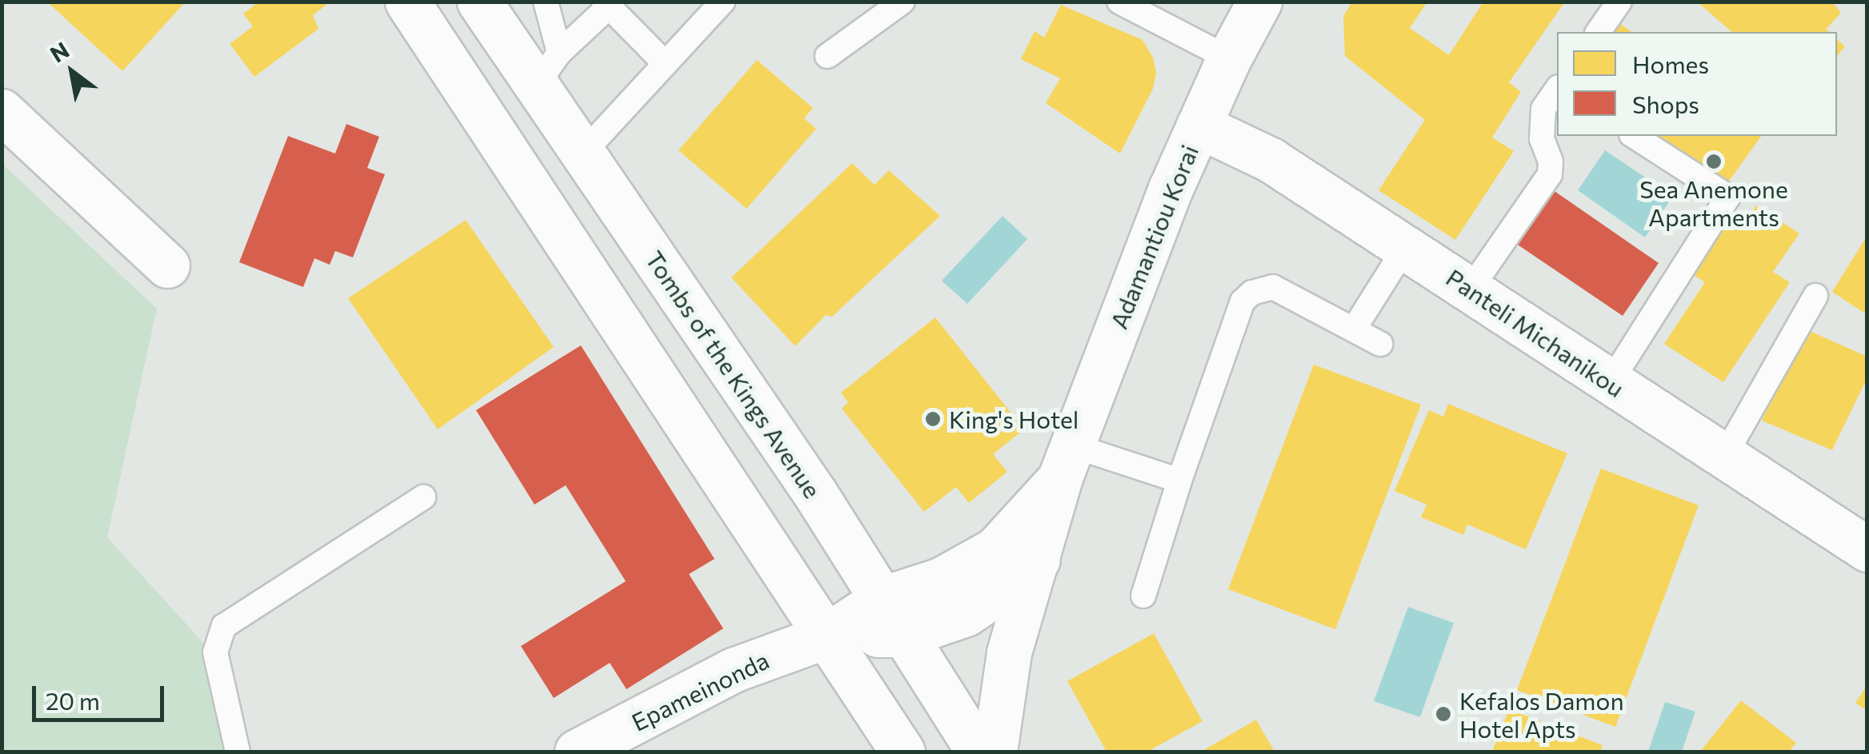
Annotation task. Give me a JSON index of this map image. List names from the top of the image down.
{
  "streets": {
    "main road": [
      "Adamantiou Korai",
      "Panteli Michanikou",
      "Tombs of the Kings Avenue",
      "Epameinonda"
    ]
  },
  "crossings": [
    ["Adamantiou Korai", "Panteli Michanikou"],
    ["Adamantiou Korai", "Tombs of the Kings Avenue"],
    ["Adamantiou Korai", "Epameinonda"]
  ],
  "places": ["Sea Anemone Apartments", "King's Hotel", "Kefalos Damon Hotel Apts"],
  "legend": ["Homes", "Shops"],
  "scale_bar": "20 m",
  "north": "top left"
}
